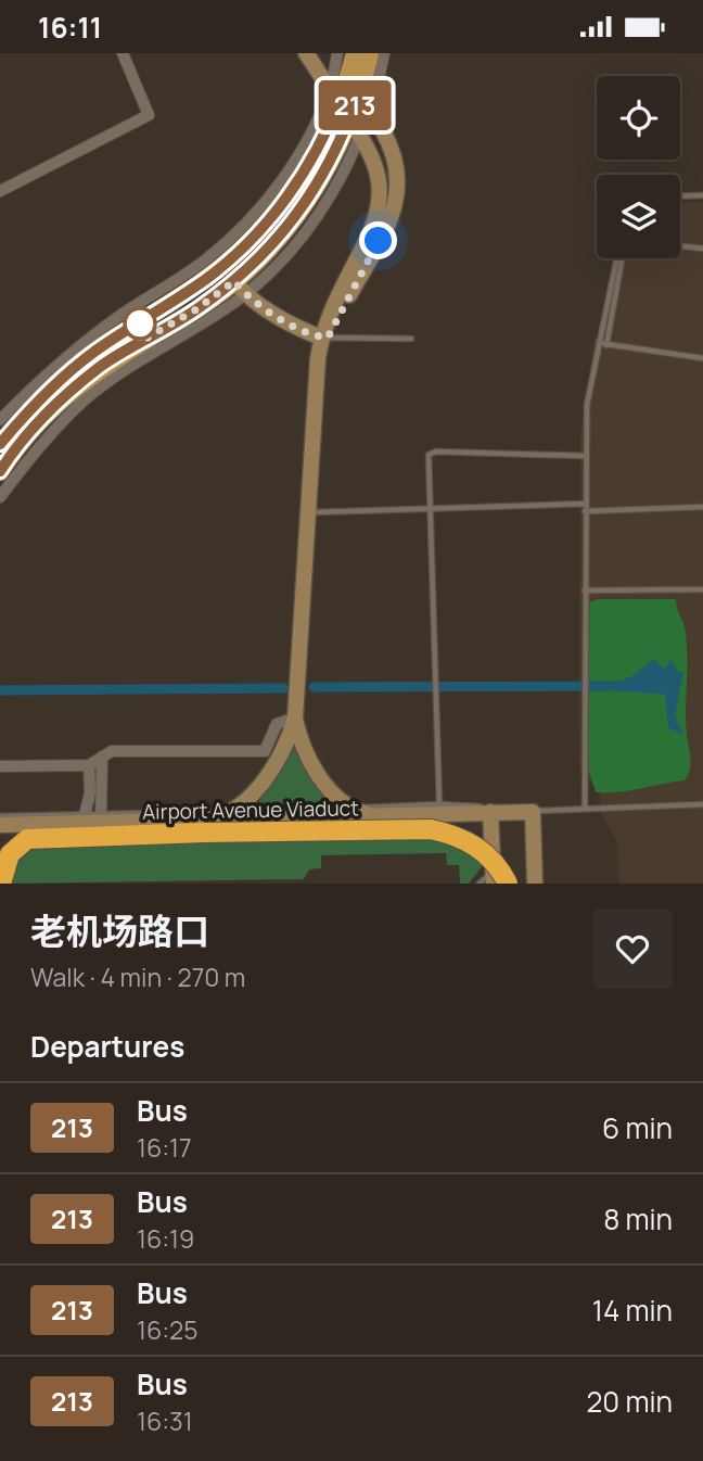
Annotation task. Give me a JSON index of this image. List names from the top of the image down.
{
  "streets": {
    "highway": ["Airport Avenue Viaduct"]
  },
  "lines": ["bus line 213"],
  "page": {
    "status": "16:11",
    "on_map": "213",
    "heading": [
      ["老机场路口", "Walk · 4 min · 270 m"],
      "Departures"
    ],
    "list": [
      {
        "mark": "213",
        "name": "Bus",
        "note": "16:17",
        "value": "6 min"
      },
      {
        "mark": "213",
        "name": "Bus",
        "note": "16:19",
        "value": "8 min"
      },
      {
        "mark": "213",
        "name": "Bus",
        "note": "16:25",
        "value": "14 min"
      },
      {
        "mark": "213",
        "name": "Bus",
        "note": "16:31",
        "value": "20 min"
      }
    ]
  }
}
